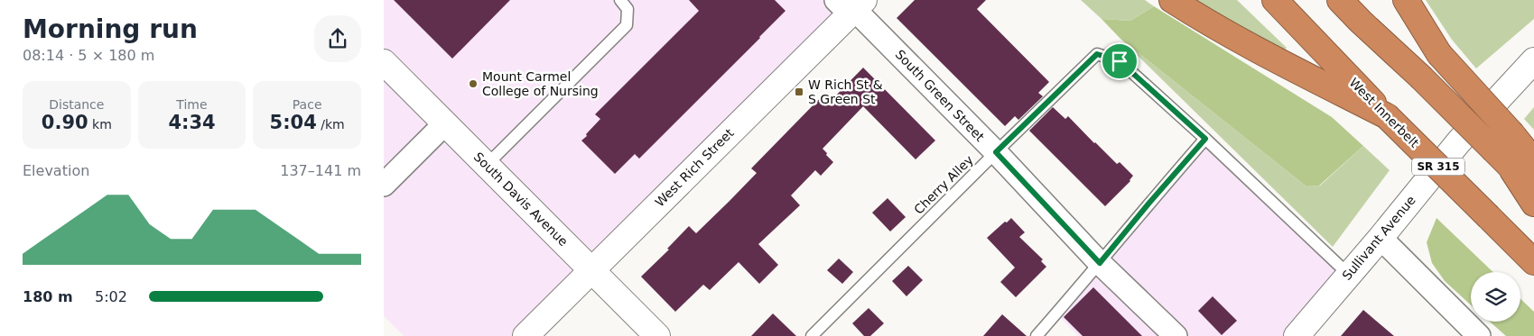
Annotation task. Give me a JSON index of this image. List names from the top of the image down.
{
  "streets": {
    "highway": ["West Innerbelt", "SR 315"],
    "street": [
      "South Green Street",
      "West Rich Street",
      "South Davis Avenue",
      "Sullivant Avenue"
    ],
    "lane": ["Cherry Alley"]
  },
  "crossings": [
    ["South Green Street", "West Rich Street"],
    ["South Green Street", "Cherry Alley"],
    ["West Rich Street", "South Davis Avenue"]
  ],
  "places": {
    "other": ["Mount Carmel College of Nursing"],
    "transit": ["W Rich St & S Green St"]
  },
  "page": {
    "heading": ["Morning run", "08:14 · 5 × 180 m"],
    "stats": [
      ["Distance", "0.90 km"],
      ["Time", "4:34"],
      ["Pace", "5:04 /km"]
    ],
    "chart": ["Elevation", "137–141 m"],
    "list": [
      {
        "name": "180 m",
        "note": "5:02"
      }
    ]
  }
}
